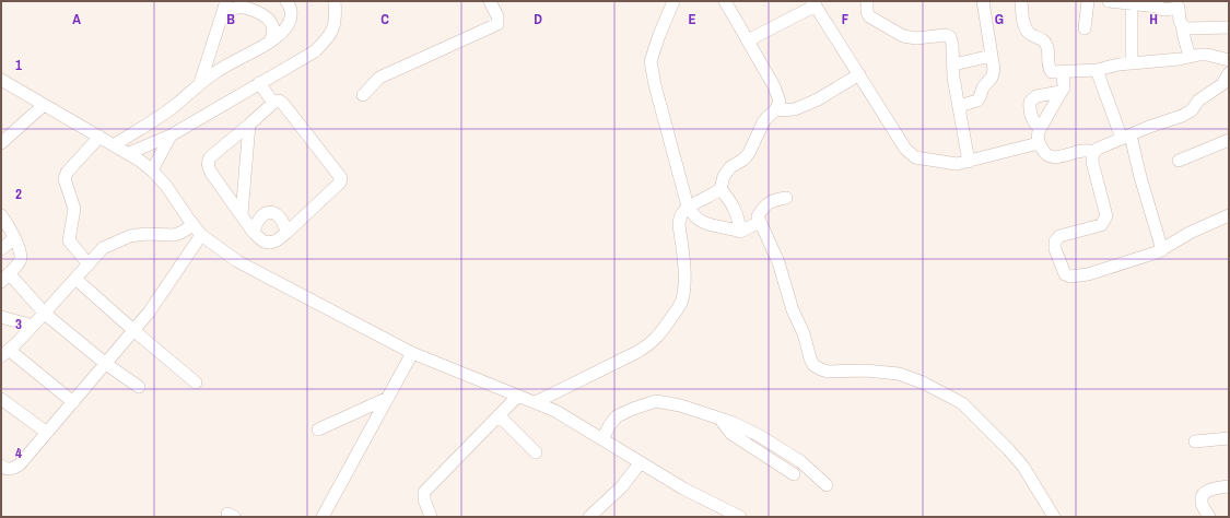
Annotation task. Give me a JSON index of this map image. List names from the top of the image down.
{
  "grid": {
    "columns": [
      "A",
      "B",
      "C",
      "D",
      "E",
      "F",
      "G",
      "H"
    ],
    "rows": [
      "1",
      "2",
      "3",
      "4"
    ]
  }
}
